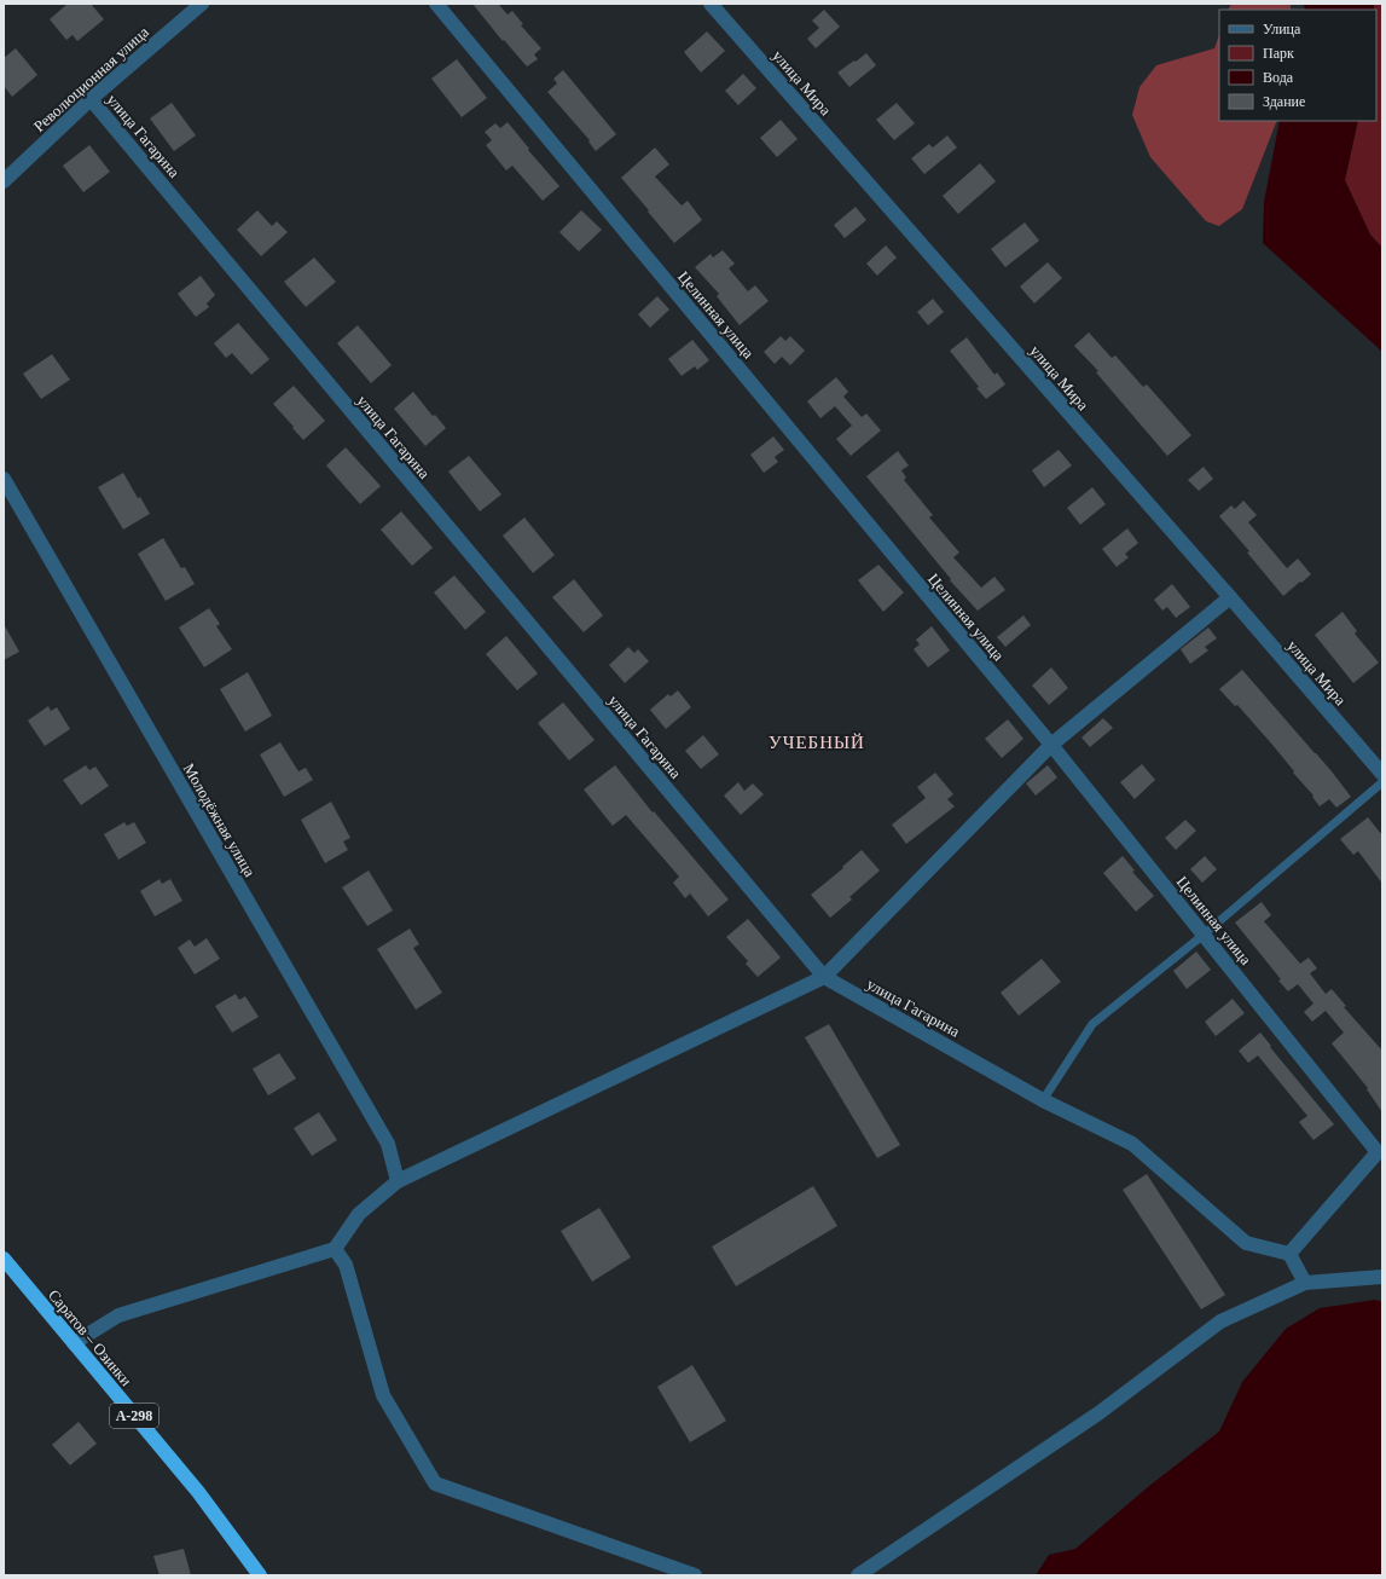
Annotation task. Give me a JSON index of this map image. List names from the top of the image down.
{
  "streets": {
    "highway": ["Саратов – Озинки", "А-298"],
    "street": [
      "Революционная улица",
      "улица Мира",
      "улица Гагарина",
      "Целинная улица",
      "Молодёжная улица"
    ]
  },
  "crossings": [
    ["Революционная улица", "улица Гагарина"],
    ["улица Гагарина", "Целинная улица"]
  ],
  "districts": ["УЧЕБНЫЙ"],
  "legend": [
    "Улица",
    "Парк",
    "Вода",
    "Здание"
  ]
}
